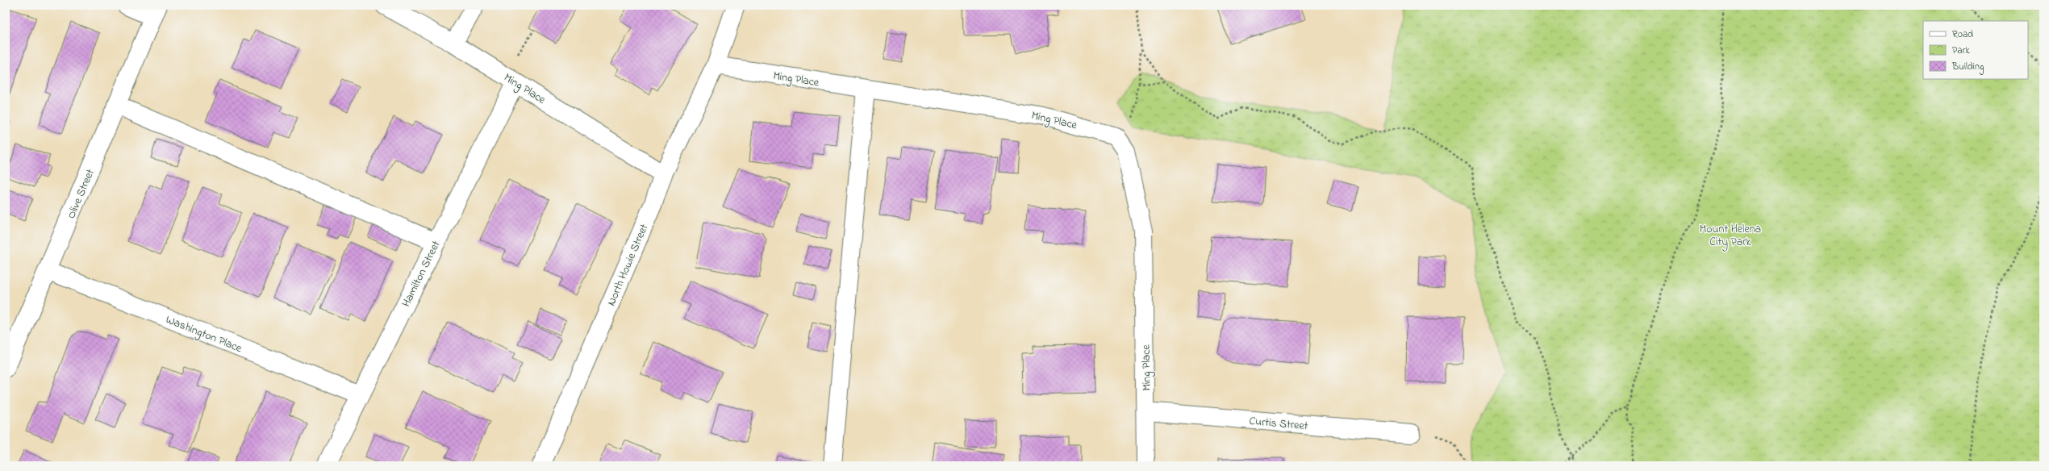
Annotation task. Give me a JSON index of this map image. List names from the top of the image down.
{
  "streets": {
    "street": [
      "Ming Place",
      "Olive Street",
      "North Howie Street",
      "Hamilton Street",
      "Washington Place",
      "Curtis Street"
    ]
  },
  "crossings": [
    ["Ming Place", "North Howie Street"],
    ["Ming Place", "Hamilton Street"],
    ["Ming Place", "Curtis Street"],
    ["Olive Street", "Washington Place"],
    ["Hamilton Street", "Washington Place"]
  ],
  "parks": ["Mount Helena City Park"],
  "legend": ["Road", "Park", "Building"]
}
